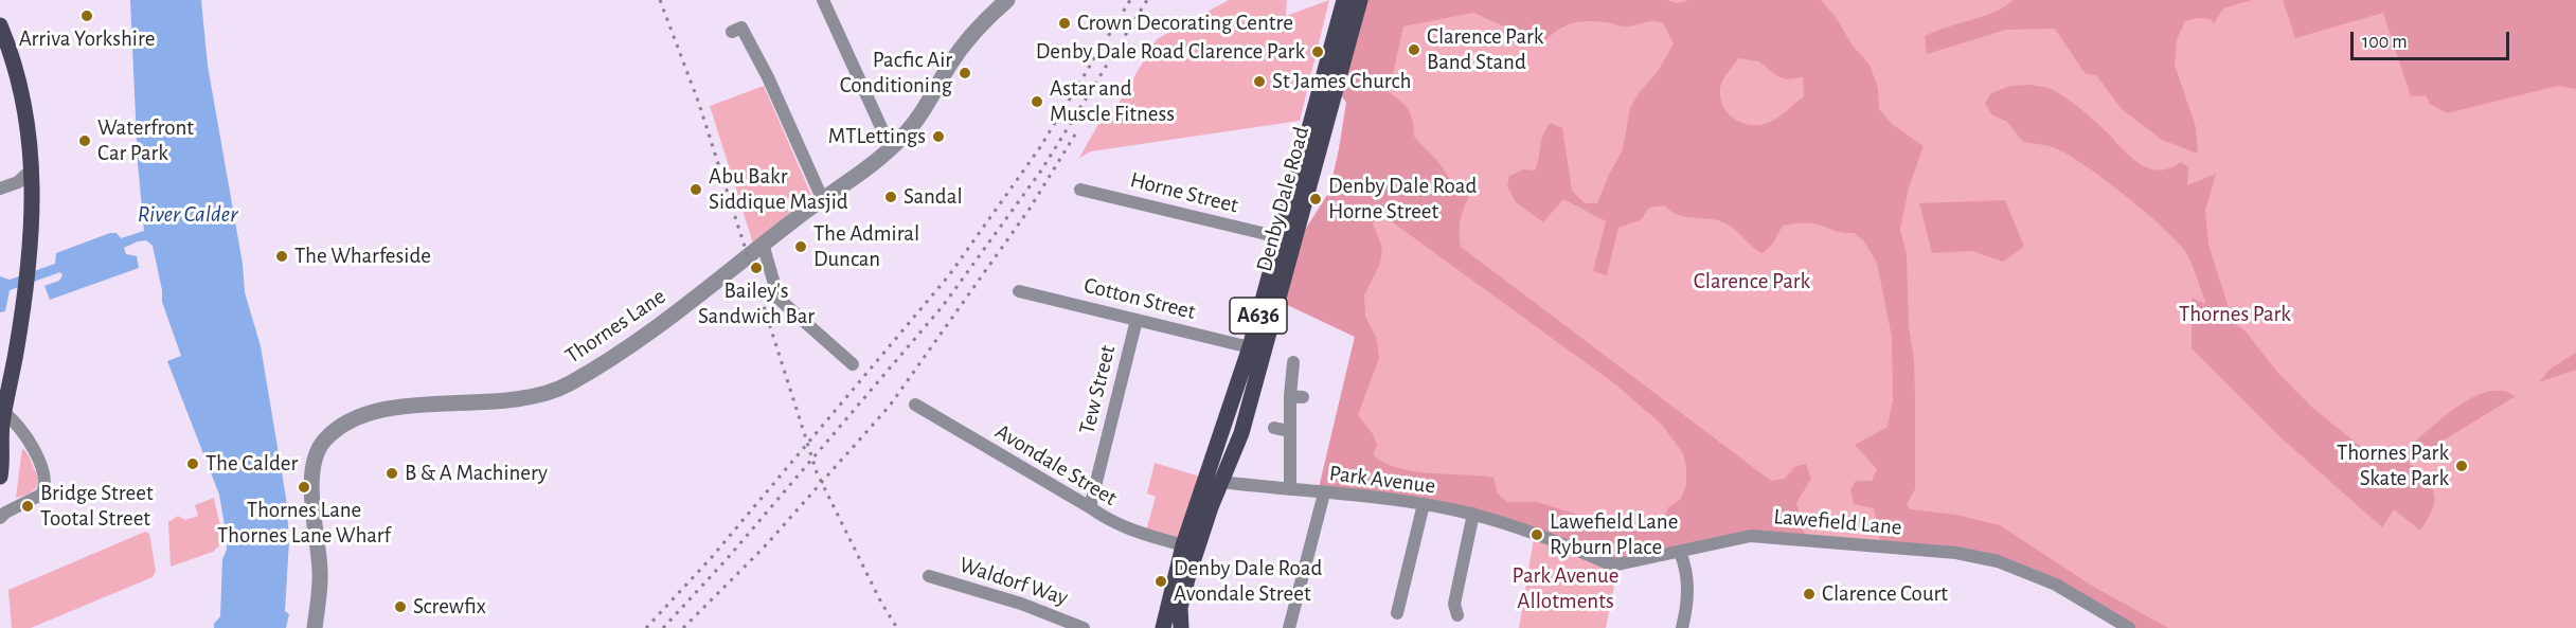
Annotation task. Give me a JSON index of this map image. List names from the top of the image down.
{
  "streets": {
    "main road": ["Denby Dale Road", "A636"],
    "street": [
      "Horne Street",
      "Cotton Street",
      "Thornes Lane",
      "Tew Street",
      "Avondale Street",
      "Park Avenue",
      "Lawefield Lane",
      "Waldorf Way"
    ]
  },
  "crossings": [
    ["Horne Street", "Denby Dale Road"],
    ["Denby Dale Road", "Cotton Street"],
    ["Denby Dale Road", "Avondale Street"],
    ["Denby Dale Road", "Park Avenue"],
    ["Cotton Street", "Tew Street"],
    ["Tew Street", "Avondale Street"],
    ["Park Avenue", "Lawefield Lane"]
  ],
  "water": ["River Calder"],
  "parks": ["Clarence Park", "Thornes Park", "Park Avenue Allotments"],
  "places": [
    "Arriva Yorkshire",
    "Crown Decorating Centre",
    "Clarence Park Band Stand",
    "Denby Dale Road Clarence Park",
    "Pacfic Air Conditioning",
    "St James Church",
    "Astar and Muscle Fitness",
    "MTLettings",
    "Waterfront Car Park",
    "Abu Bakr Siddique Masjid",
    "Sandal",
    "Denby Dale Road Horne Street",
    "The Admiral Duncan",
    "The Wharfeside",
    "Bailey's Sandwich Bar",
    "The Calder",
    "Thornes Park Skate Park",
    "B & A Machinery",
    "Thornes Lane Thornes Lane Wharf",
    "Bridge Street Tootal Street",
    "Lawefield Lane Ryburn Place",
    "Denby Dale Road Avondale Street",
    "Clarence Court",
    "Screwfix"
  ],
  "scale_bar": "100 m"
}
